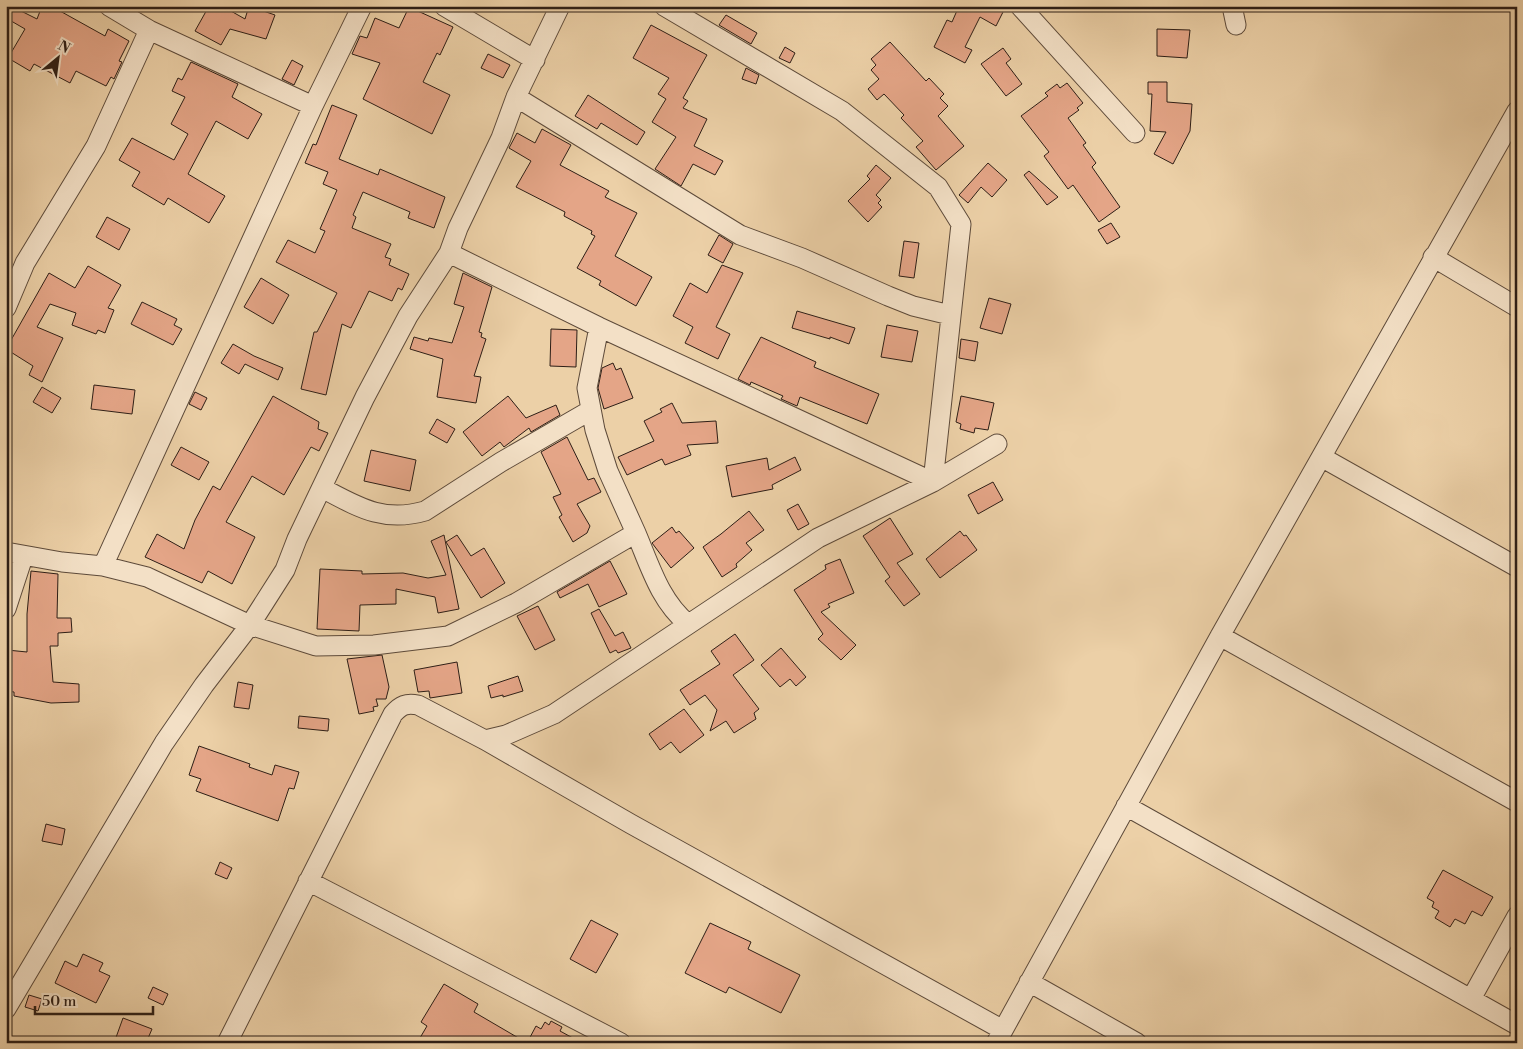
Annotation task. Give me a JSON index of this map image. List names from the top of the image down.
{
  "scale_bar": "50 m",
  "north": "top right"
}
